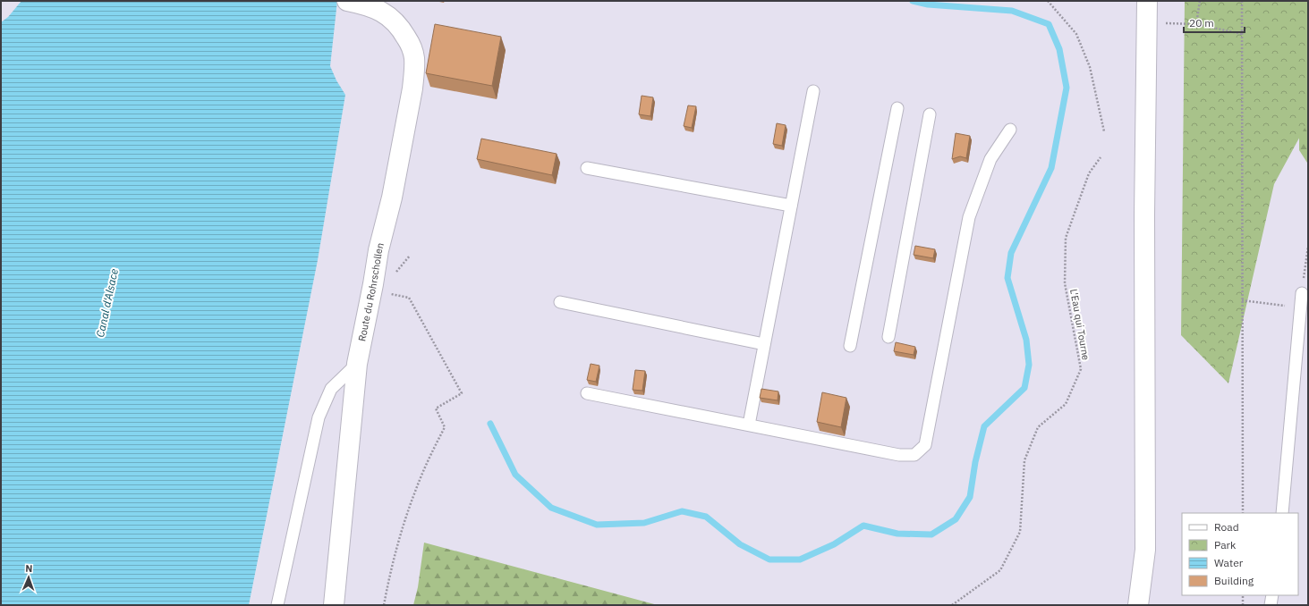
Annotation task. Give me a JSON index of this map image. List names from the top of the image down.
{
  "streets": {
    "street": ["Route du Rohrschollen"],
    "path": ["L'Eau qui Tourne"]
  },
  "water": ["Canal d'Alsace"],
  "legend": [
    "Road",
    "Park",
    "Water",
    "Building"
  ],
  "scale_bar": "20 m",
  "north": "top"
}
